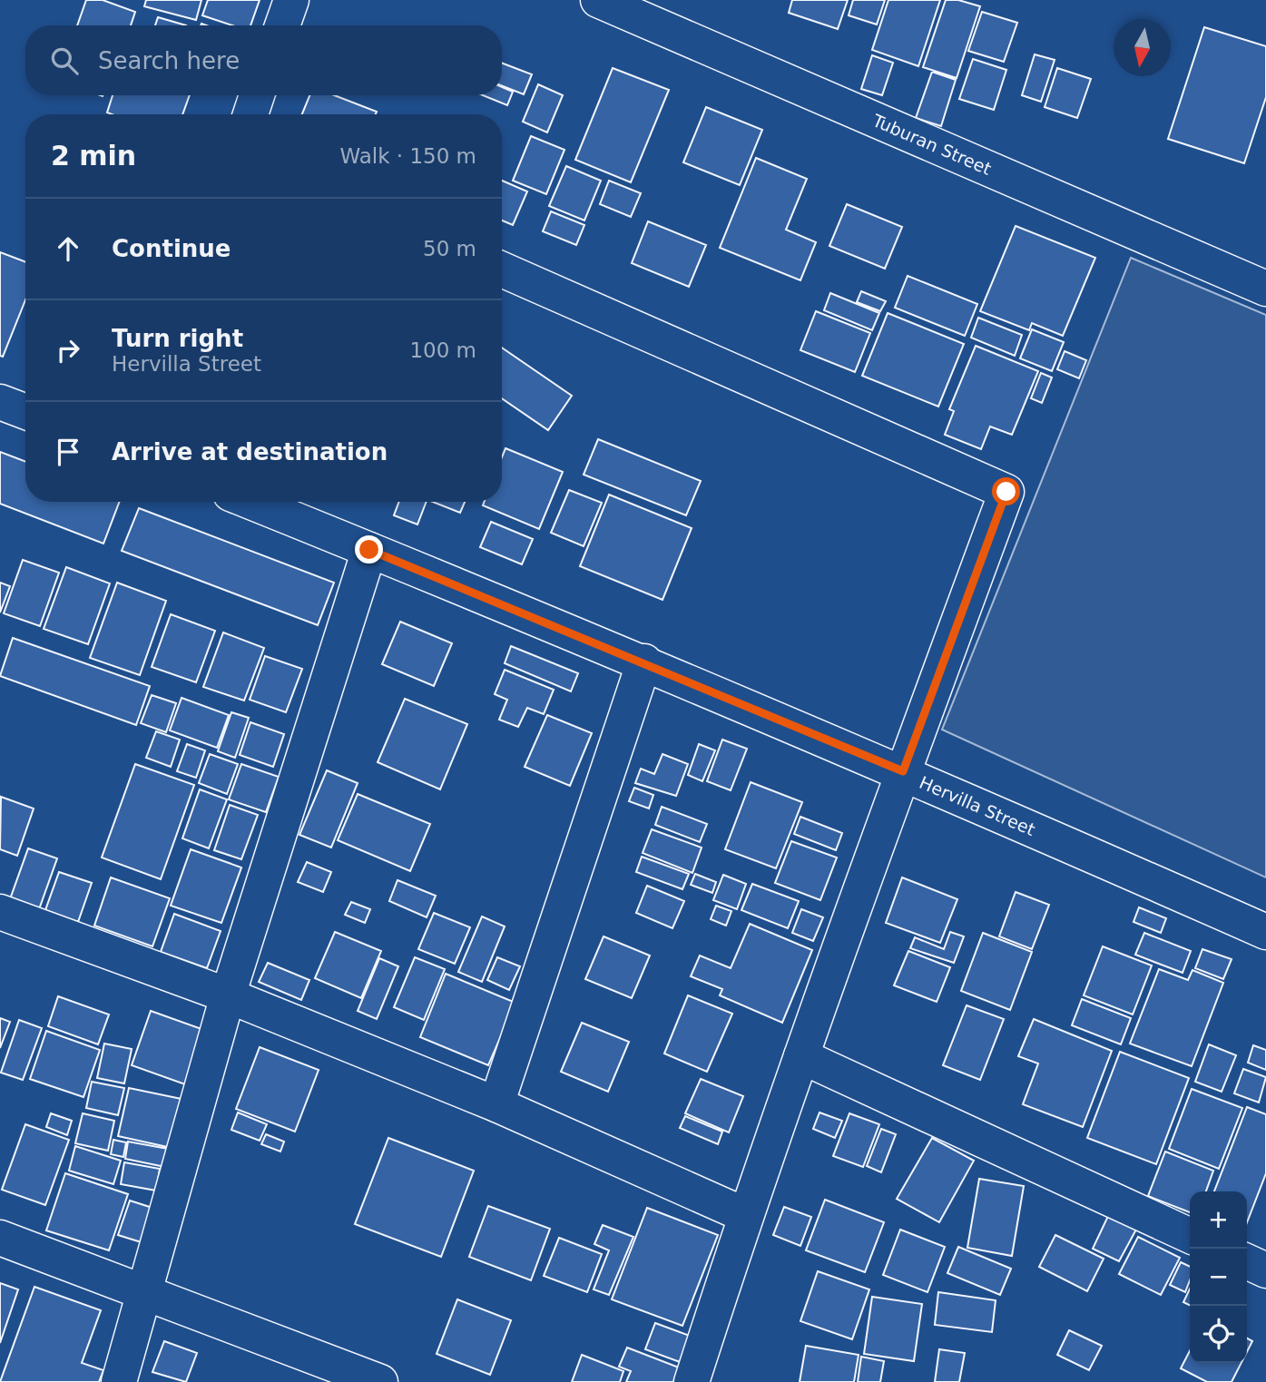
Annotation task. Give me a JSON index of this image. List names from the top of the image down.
{
  "streets": {
    "street": ["Tuburan Street", "Hervilla Street"]
  },
  "north": "bottom",
  "page": {
    "search": "Search here",
    "heading": ["2 min", "Walk · 150 m"],
    "list": [
      ["Continue", "50 m"],
      ["Turn right", "Hervilla Street", "100 m"],
      "Arrive at destination"
    ],
    "map_buttons": ["+", "−"]
  }
}
